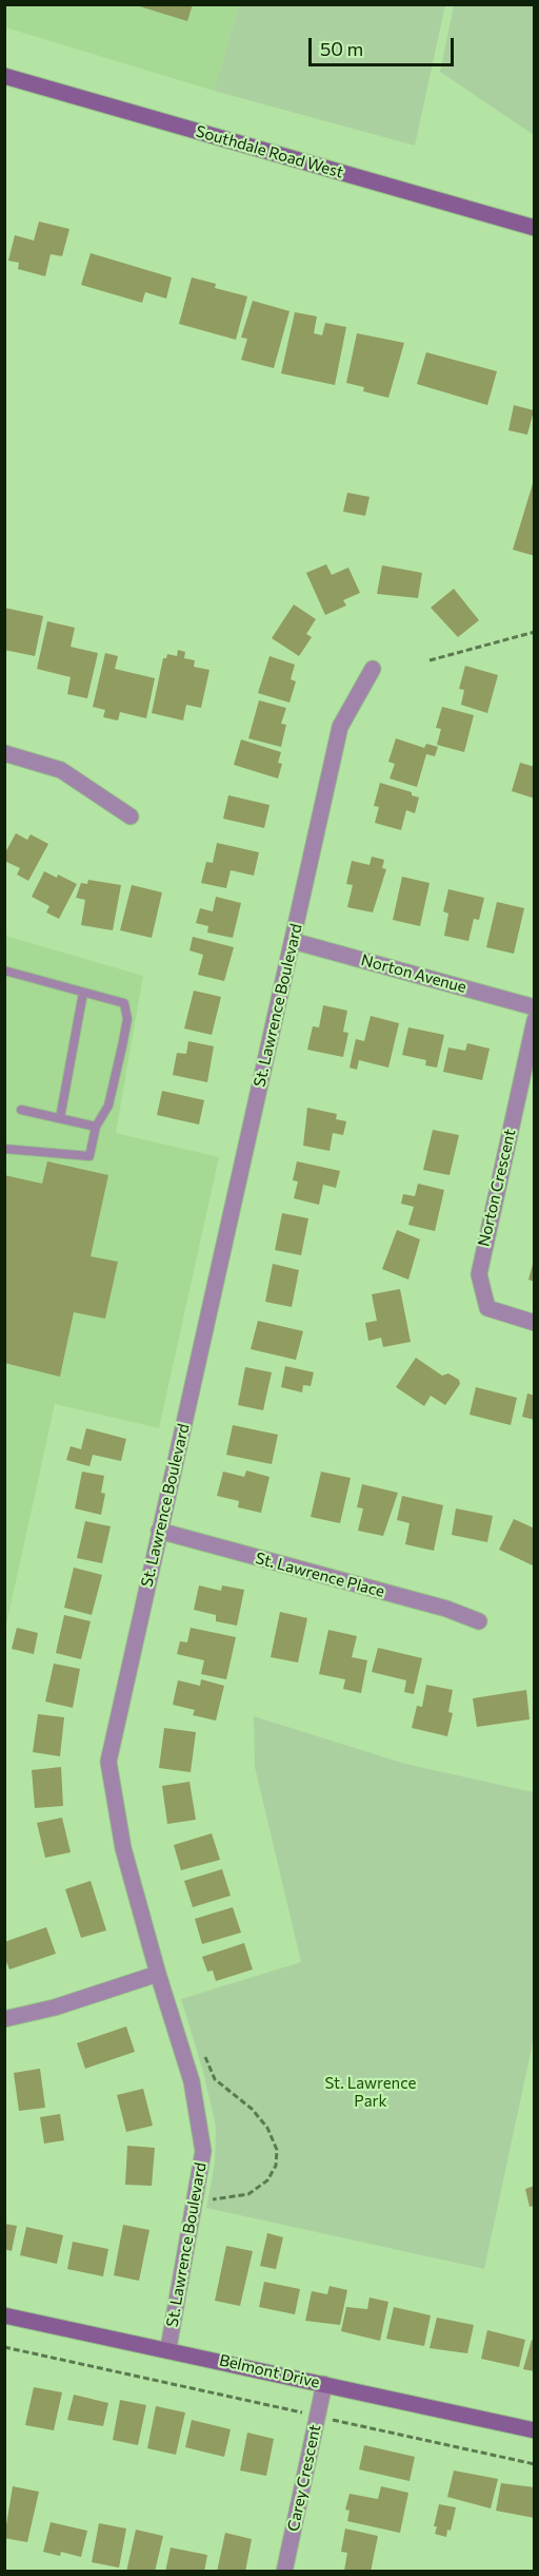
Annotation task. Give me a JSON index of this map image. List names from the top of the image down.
{
  "streets": {
    "main road": ["Southdale Road West", "Belmont Drive"],
    "street": [
      "Norton Avenue",
      "St. Lawrence Boulevard",
      "Norton Crescent",
      "St. Lawrence Place",
      "Carey Crescent"
    ]
  },
  "crossings": [
    ["Norton Avenue", "St. Lawrence Boulevard"],
    ["St. Lawrence Boulevard", "St. Lawrence Place"],
    ["St. Lawrence Boulevard", "Belmont Drive"],
    ["Belmont Drive", "Carey Crescent"]
  ],
  "parks": ["St. Lawrence Park"],
  "scale_bar": "50 m"
}
